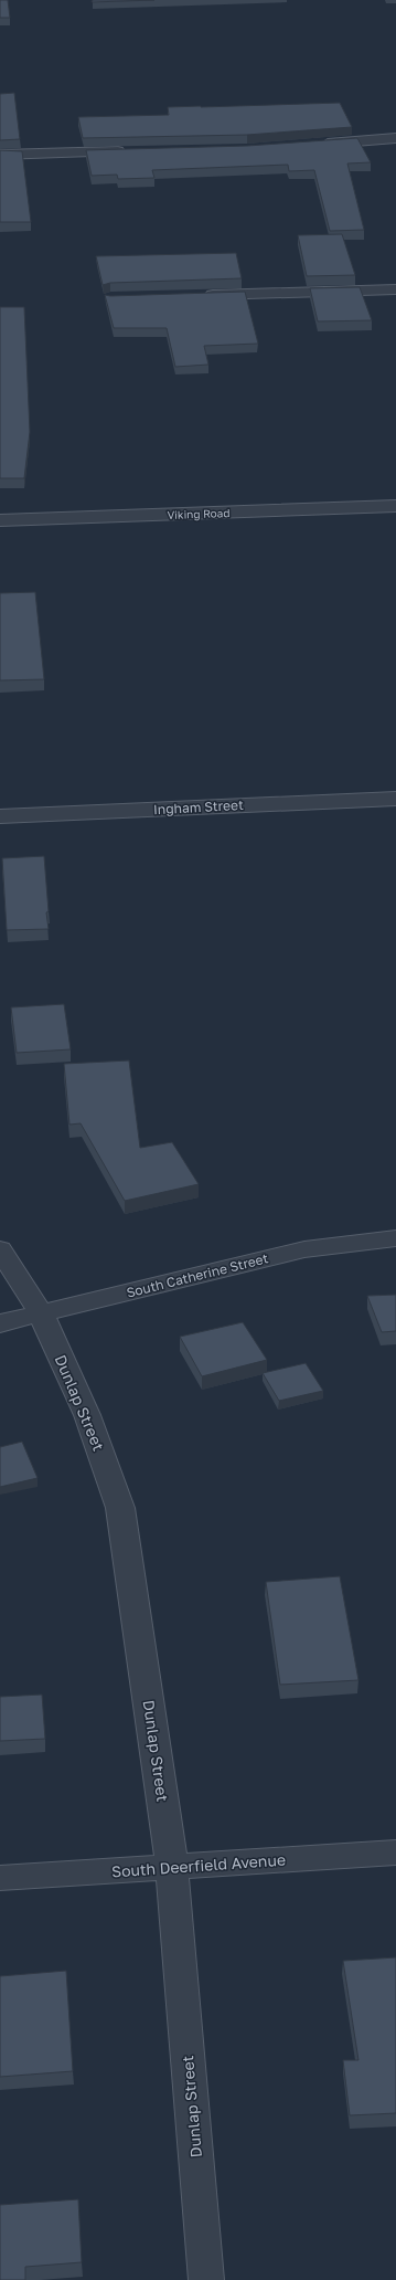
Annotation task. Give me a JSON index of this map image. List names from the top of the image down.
{
  "streets": {
    "street": [
      "Viking Road",
      "Ingham Street",
      "South Catherine Street",
      "Dunlap Street",
      "South Deerfield Avenue"
    ]
  },
  "crossings": [
    ["South Catherine Street", "Dunlap Street"],
    ["Dunlap Street", "South Deerfield Avenue"]
  ]
}
